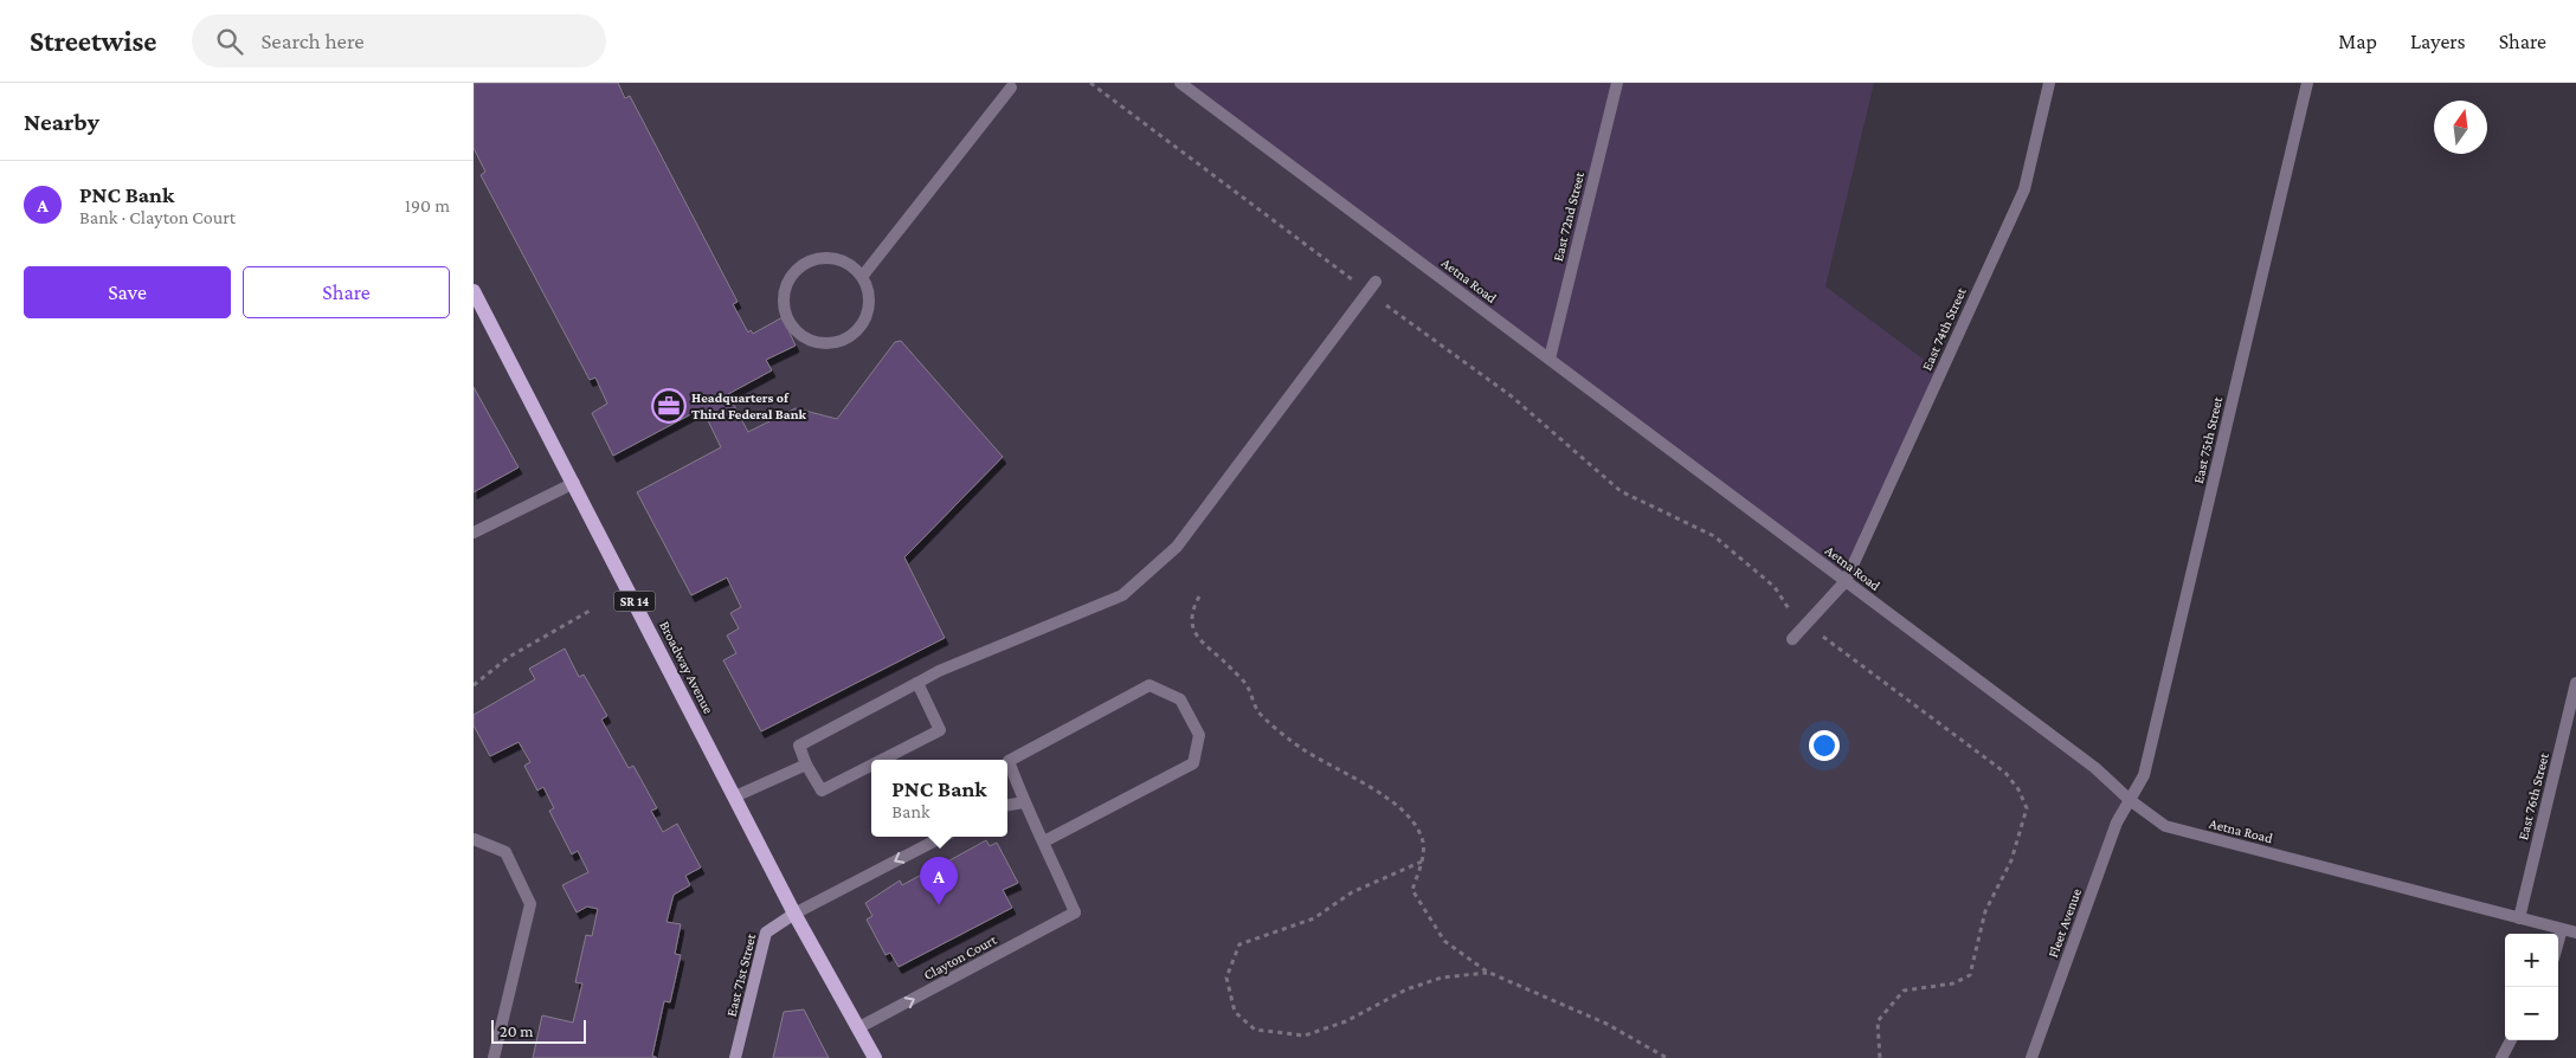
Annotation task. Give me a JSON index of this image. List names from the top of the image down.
{
  "streets": {
    "main road": ["SR 14", "Broadway Avenue", "East 71st Street"],
    "street": [
      "East 72nd Street",
      "Aetna Road",
      "East 74th Street",
      "East 75th Street",
      "East 76th Street",
      "Fleet Avenue",
      "Clayton Court"
    ]
  },
  "crossings": [
    ["East 72nd Street", "Aetna Road"],
    ["Aetna Road", "East 74th Street"],
    ["Aetna Road", "East 75th Street"],
    ["Aetna Road", "East 76th Street"],
    ["Aetna Road", "Fleet Avenue"],
    ["East 75th Street", "Fleet Avenue"],
    ["Broadway Avenue", "Clayton Court"],
    ["Broadway Avenue", "East 71st Street"]
  ],
  "one_way": ["Clayton Court"],
  "places": {
    "office": ["Headquarters of Third Federal Bank"]
  },
  "scale_bar": "20 m",
  "north": "top",
  "page": {
    "header": "Streetwise",
    "search": "Search here",
    "nav": ["Map", "Layers", "Share"],
    "heading": "Nearby",
    "list": [
      {
        "mark": "A",
        "name": "PNC Bank",
        "note": "Bank · Clayton Court",
        "value": "190 m"
      }
    ],
    "buttons": ["Save", "Share"],
    "popup": ["PNC Bank", "Bank"],
    "pins": "A",
    "map_buttons": ["+", "−"],
    "scale": "20 m"
  }
}
